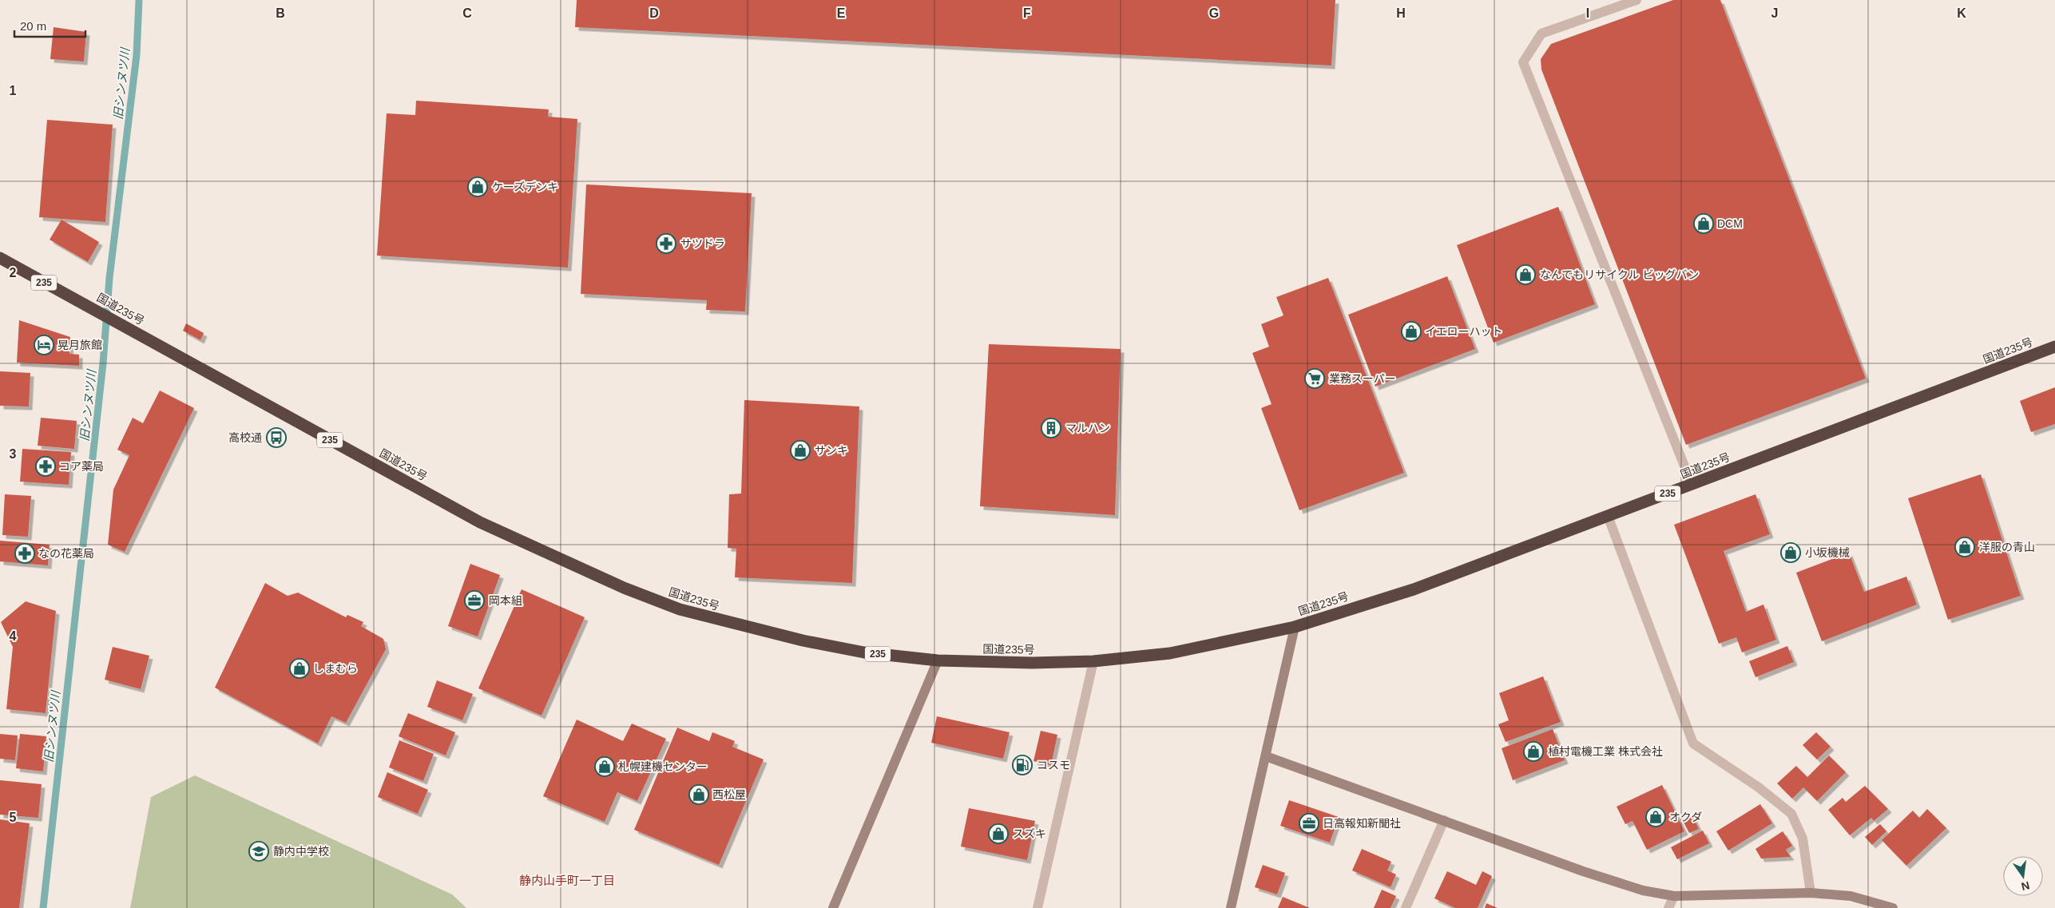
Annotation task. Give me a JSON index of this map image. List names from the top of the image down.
{
  "streets": {
    "highway": ["235", "国道235号"]
  },
  "districts": ["静内山手町一丁目"],
  "water": ["旧シンヌツ川"],
  "places": {
    "shop": [
      "ケーズデンキ",
      "DCM",
      "なんでもリサイクル ビッグバン",
      "イエローハット",
      "サンキ",
      "洋服の青山",
      "小坂機械",
      "しまむら",
      "植村電機工業 株式会社",
      "札幌建機センター",
      "西松屋",
      "オクダ",
      "スズキ"
    ],
    "pharmacy": ["サツドラ", "コア薬局", "なの花薬局"],
    "hotel": ["晃月旅館"],
    "supermarket": ["業務スーパー"],
    "building": ["マルハン"],
    "bus stop": ["高校通"],
    "office": ["岡本組", "日高報知新聞社"],
    "fuel station": ["コスモ"],
    "school or university": ["静内中学校"]
  },
  "scale_bar": "20 m",
  "north": "bottom",
  "grid": {
    "columns": [
      "B",
      "C",
      "D",
      "E",
      "F",
      "G",
      "H",
      "I",
      "J",
      "K"
    ],
    "rows": [
      "1",
      "2",
      "3",
      "4",
      "5"
    ]
  }
}
